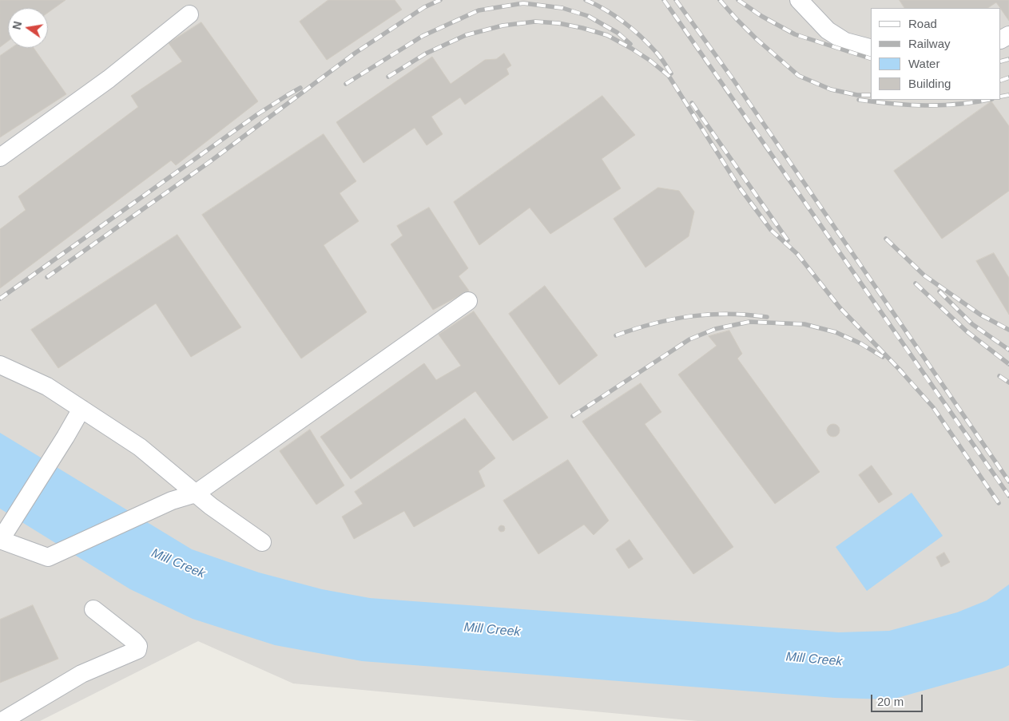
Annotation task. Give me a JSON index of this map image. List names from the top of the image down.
{
  "water": ["Mill Creek"],
  "legend": [
    "Road",
    "Railway",
    "Water",
    "Building"
  ],
  "scale_bar": "20 m",
  "north": "left"
}
